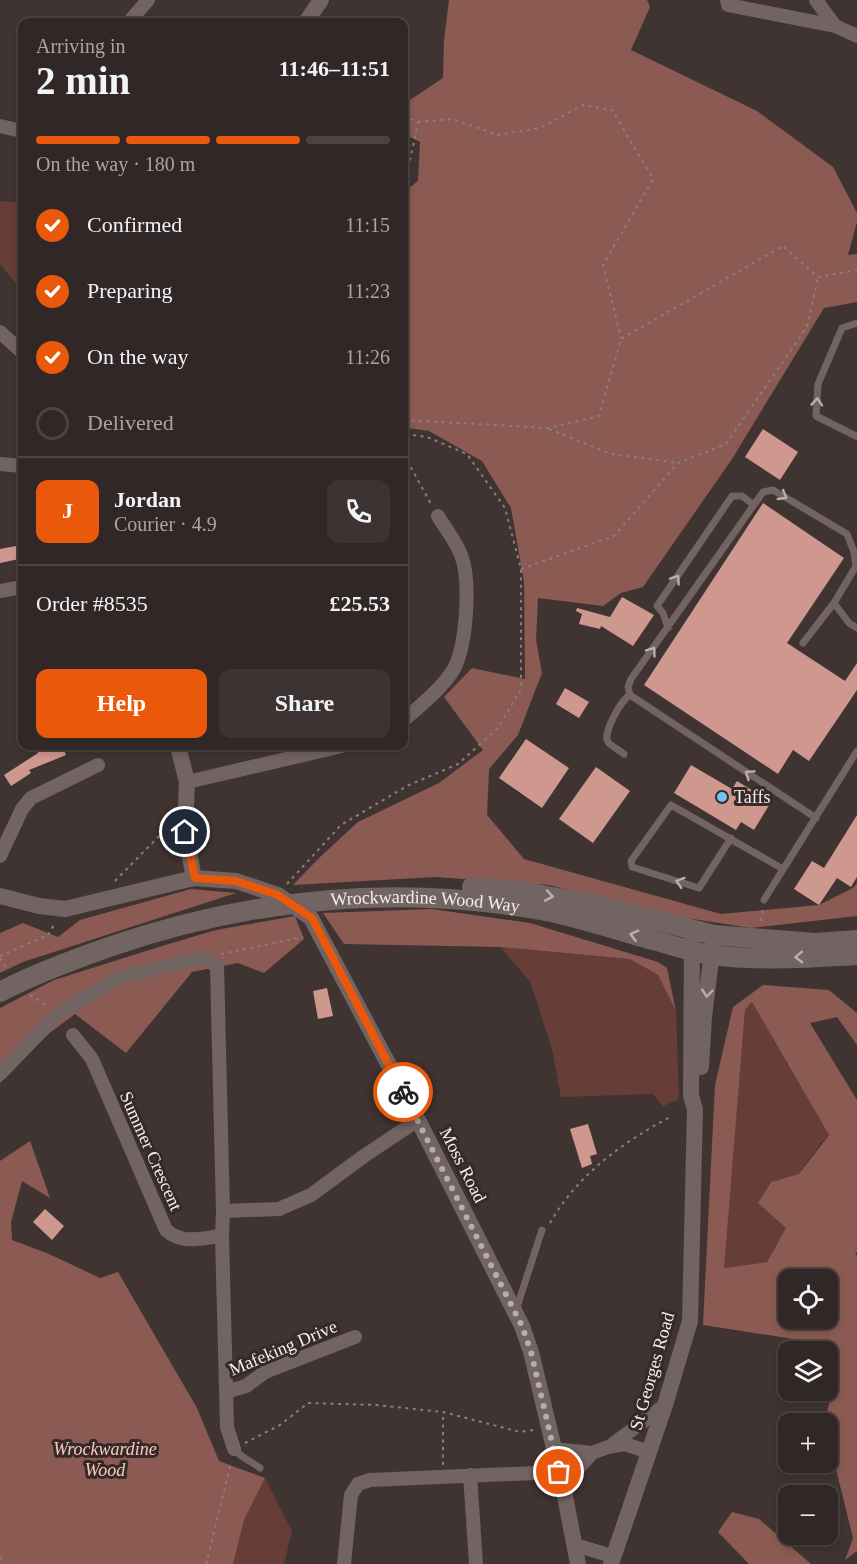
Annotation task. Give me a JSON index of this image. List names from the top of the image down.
{
  "streets": {
    "main road": ["Wrockwardine Wood Way"],
    "street": [
      "Summer Crescent",
      "Moss Road",
      "Mafeking Drive",
      "St Georges Road"
    ]
  },
  "crossings": [
    ["Wrockwardine Wood Way", "Moss Road"],
    ["Wrockwardine Wood Way", "St Georges Road"]
  ],
  "parks": ["Wrockwardine Wood"],
  "places": ["Taffs"],
  "page": {
    "heading": ["2 min", "Arriving in", "11:46–11:51"],
    "panel": [
      "Jordan",
      "Courier · 4.9",
      "Order #8535",
      "£25.53"
    ],
    "bar": "On the way · 180 m",
    "list": [
      ["Confirmed", "11:15"],
      ["Preparing", "11:23"],
      ["On the way", "11:26"],
      "Delivered"
    ],
    "round": "J",
    "buttons": ["Help", "Share"],
    "map_buttons": ["+", "−"]
  }
}
